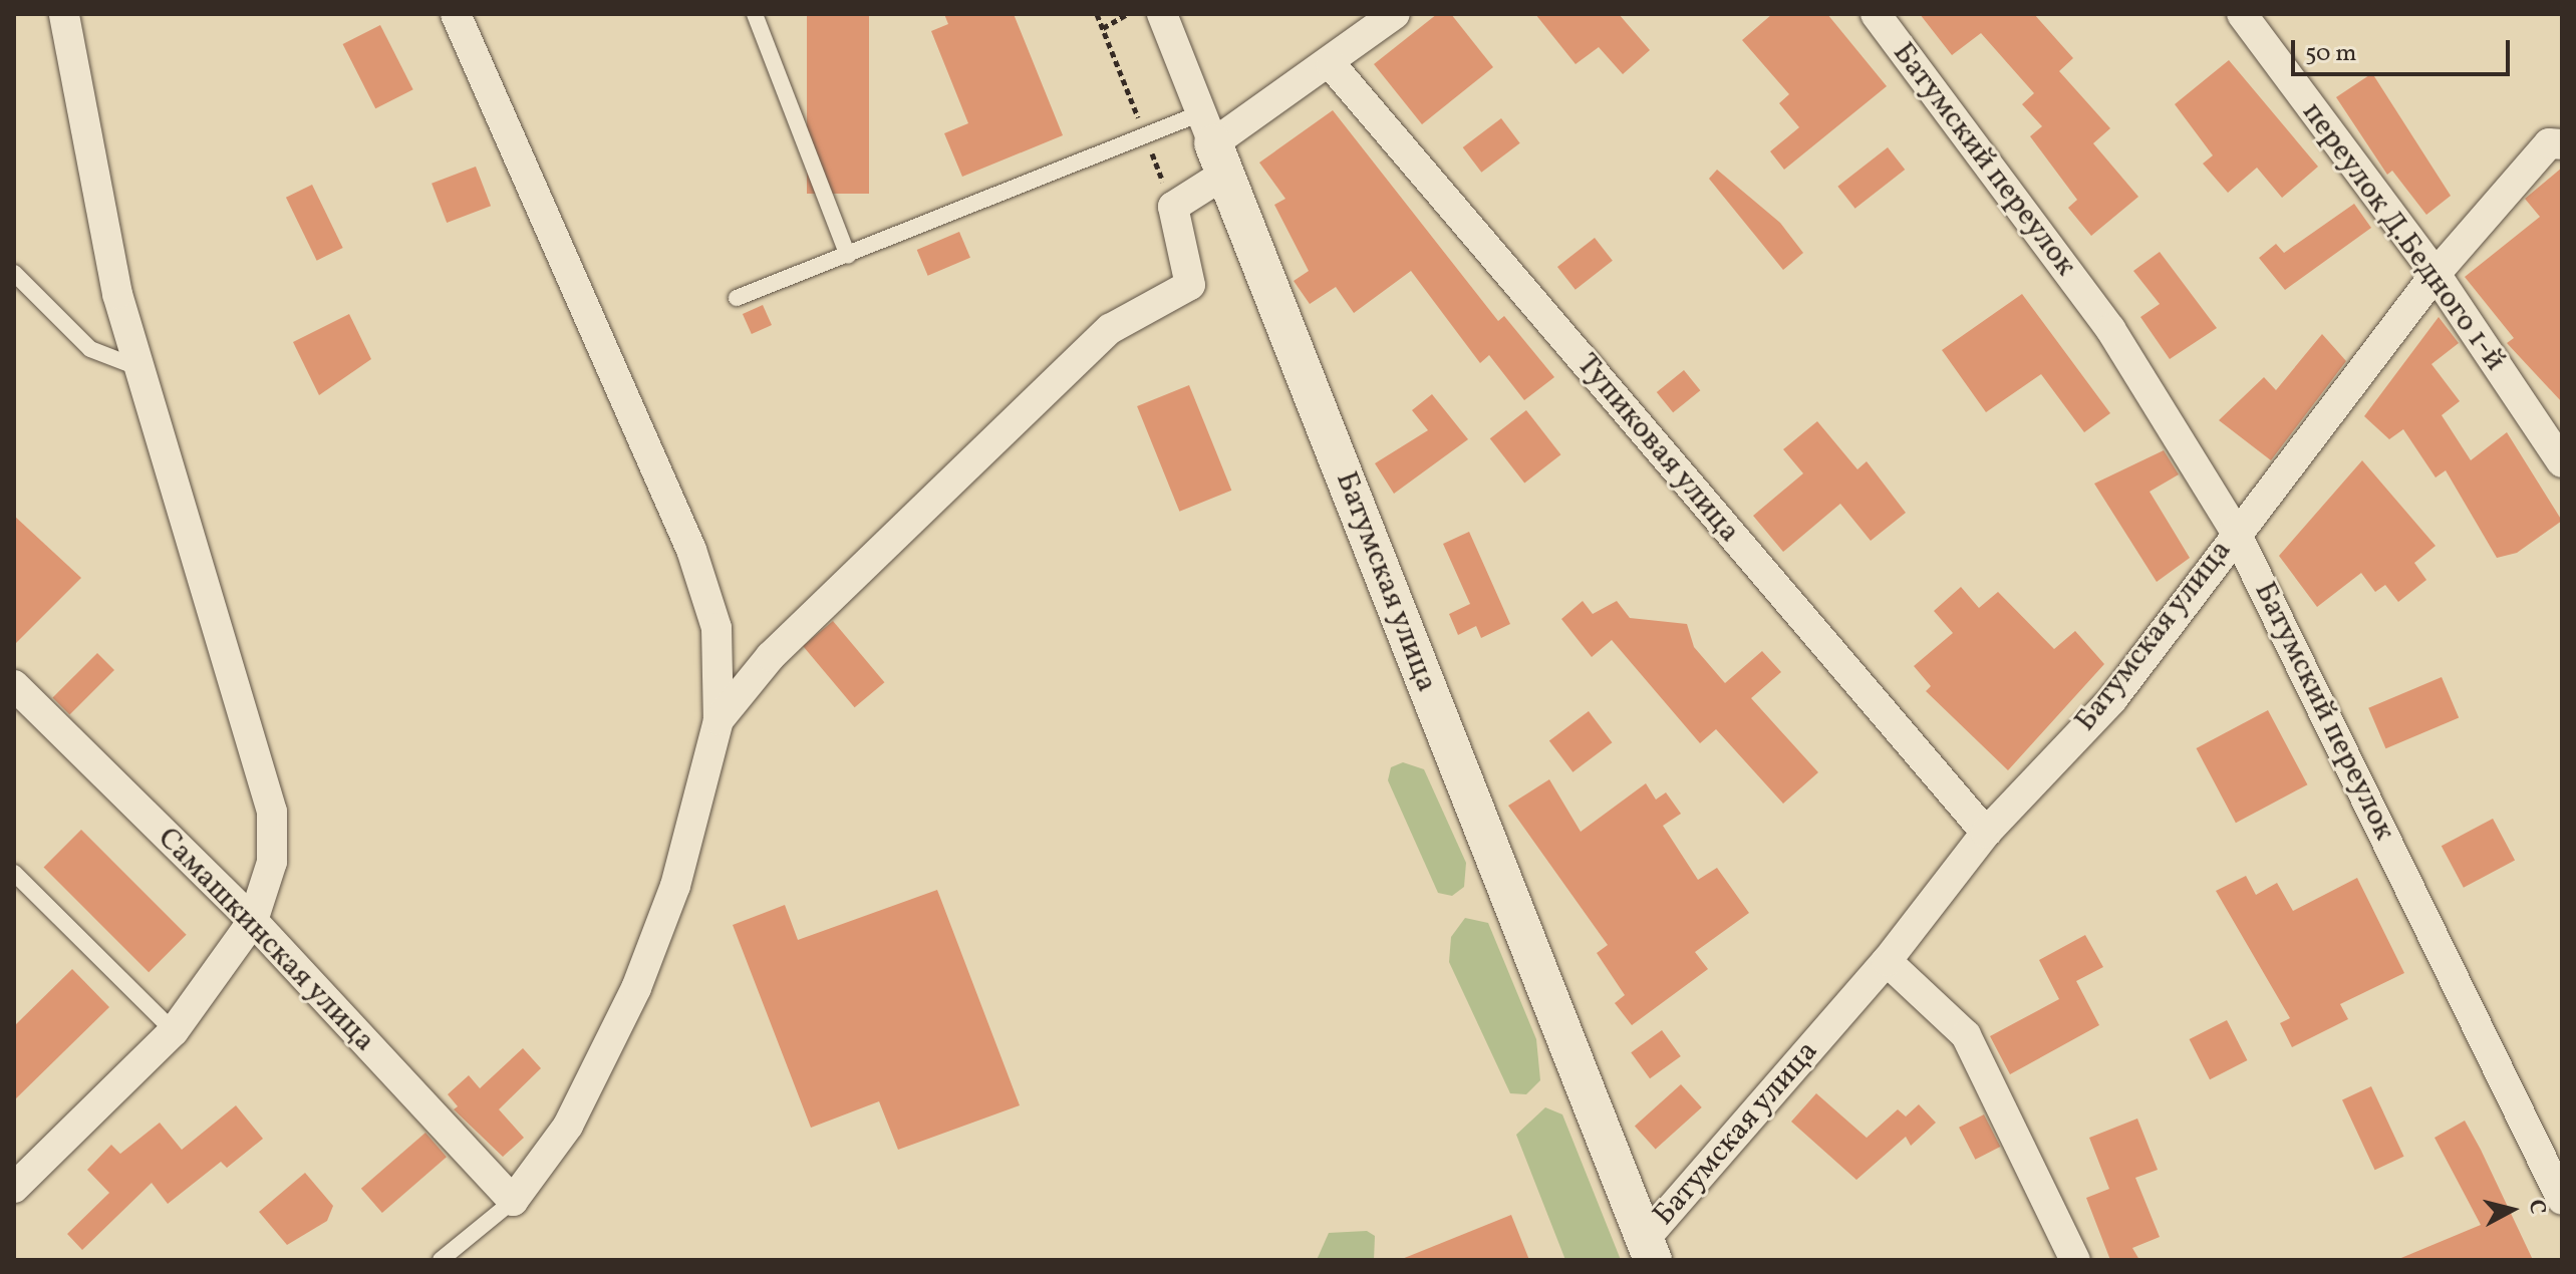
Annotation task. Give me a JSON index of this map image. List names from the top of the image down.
{
  "streets": {
    "street": [
      "Батумский переулок",
      "переулок Д.Бедного 1-й",
      "Тупиковая улица",
      "Батумская улица",
      "Самашкинская улица"
    ]
  },
  "crossings": [
    ["Батумский переулок", "Батумская улица"],
    ["переулок Д.Бедного 1-й", "Батумская улица"],
    ["Тупиковая улица", "Батумская улица"]
  ],
  "scale_bar": "50 m",
  "north": "right"
}
